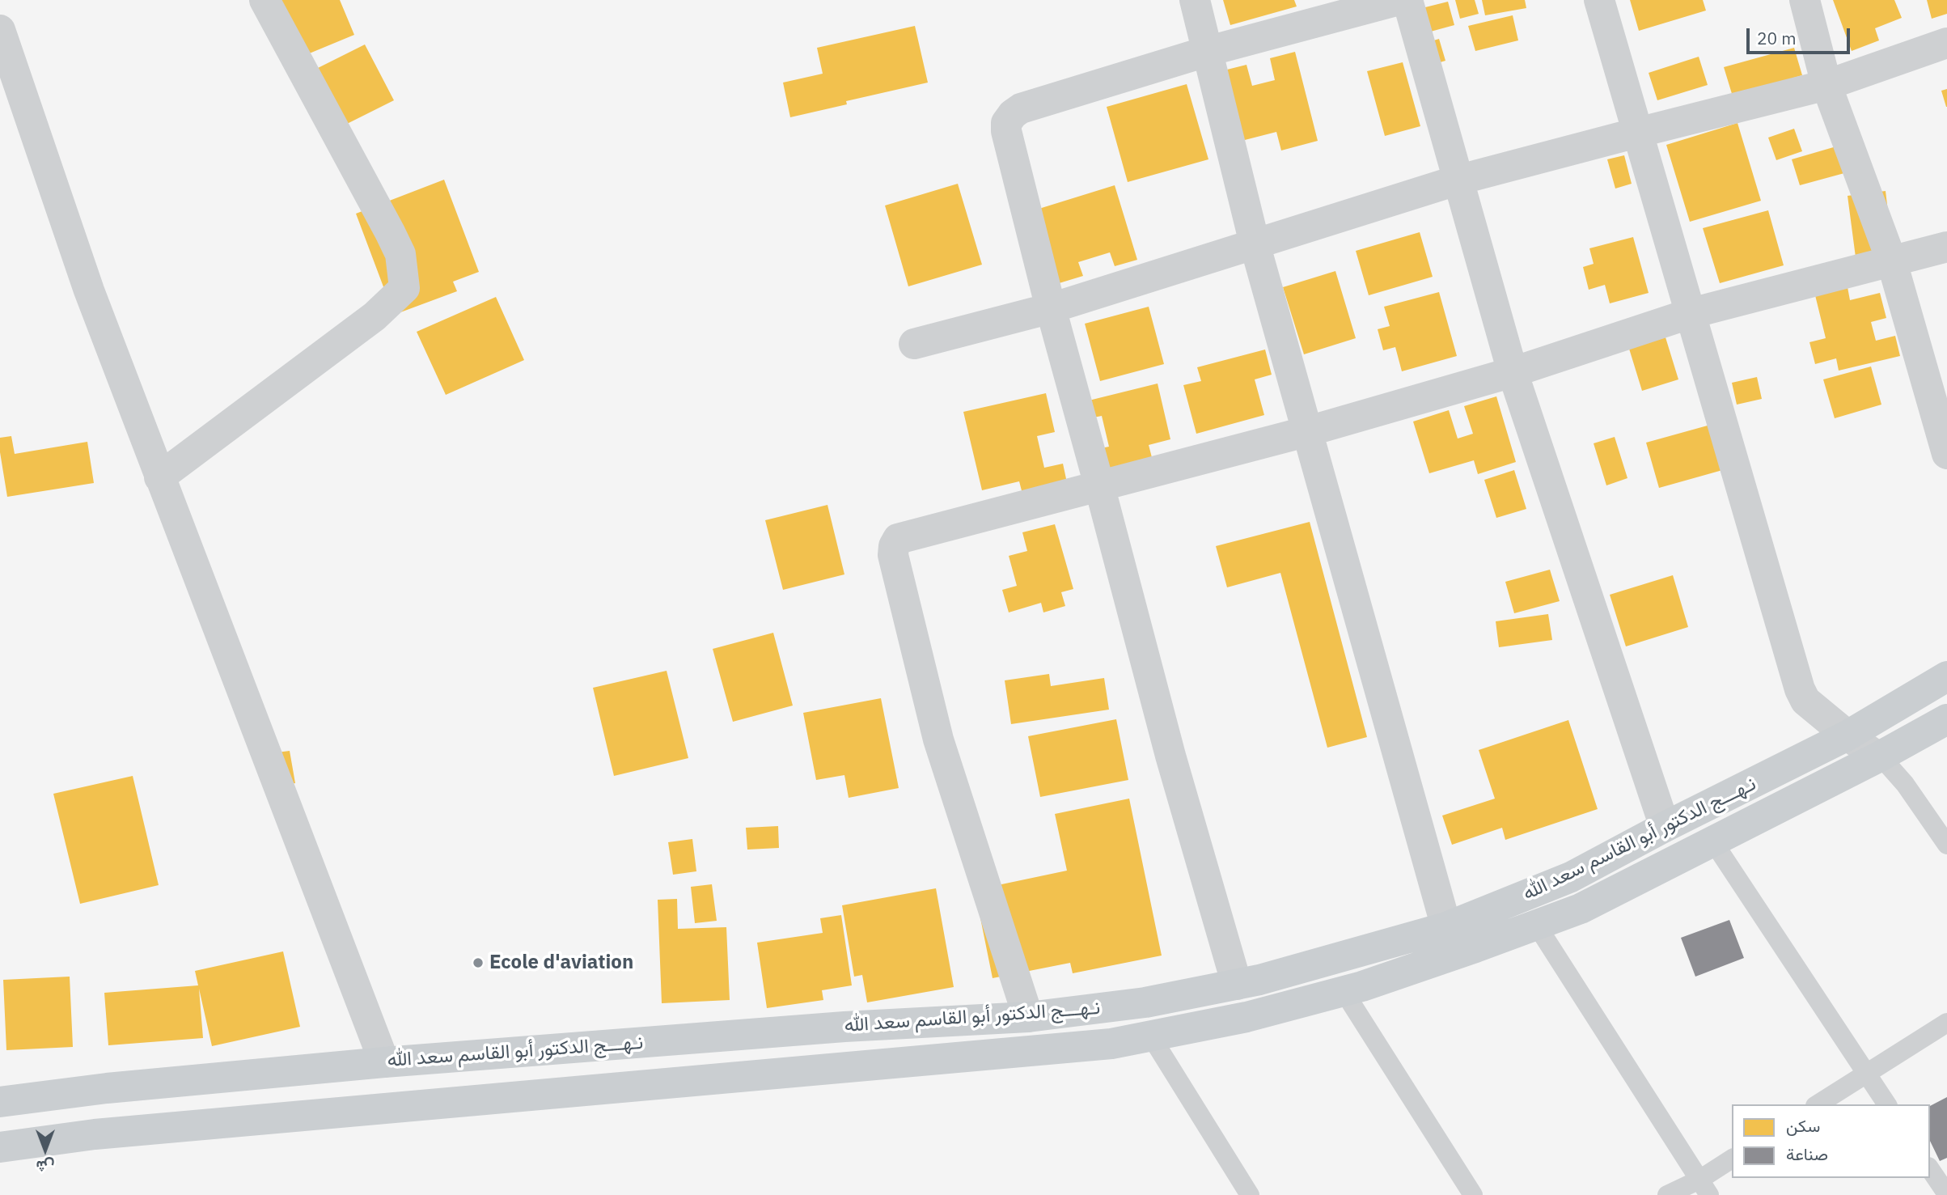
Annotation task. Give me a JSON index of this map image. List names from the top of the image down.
{
  "streets": {
    "main road": ["نـهـــج الدكتور أبو القاسم سعد الله"]
  },
  "places": ["Ecole d'aviation"],
  "legend": ["سكن", "صناعة"],
  "scale_bar": "20 m",
  "north": "bottom"
}
